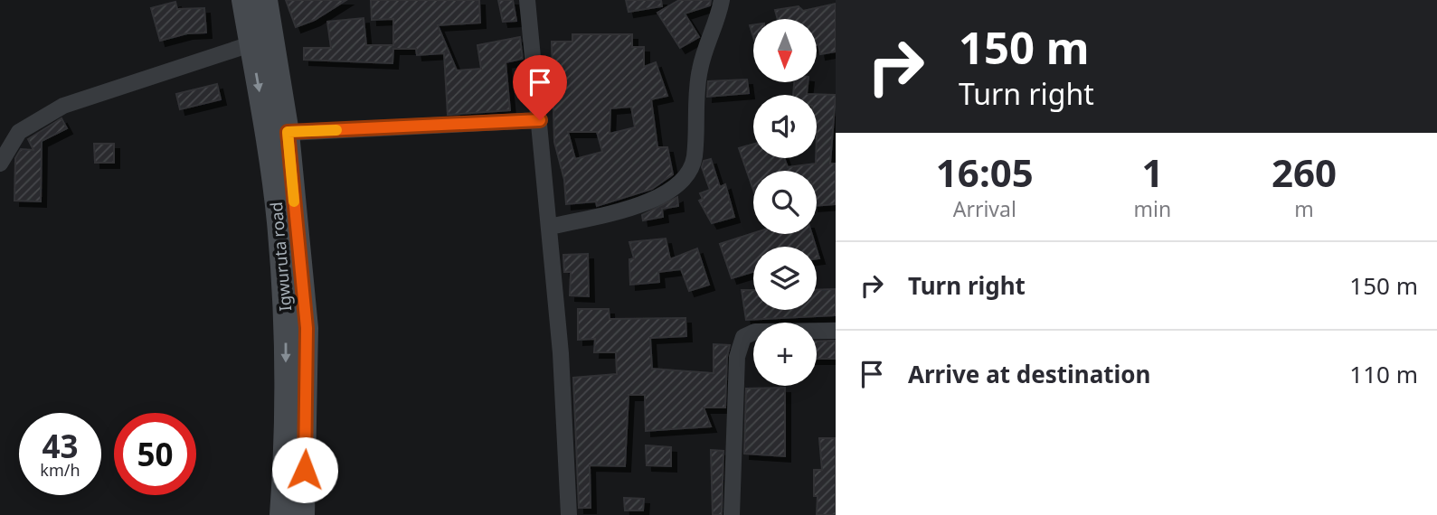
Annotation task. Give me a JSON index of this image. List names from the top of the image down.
{
  "streets": {
    "main road": ["Igwuruta road"]
  },
  "north": "bottom",
  "page": {
    "turn": ["150 m", "Turn right"],
    "map_buttons": "+",
    "eta": [
      "16:05",
      "Arrival",
      "1",
      "min",
      "260",
      "m"
    ],
    "list": [
      {
        "name": "Turn right",
        "value": "150 m"
      },
      {
        "name": "Arrive at destination",
        "value": "110 m"
      }
    ],
    "speed": "43 km/h",
    "limit": "50"
  }
}
